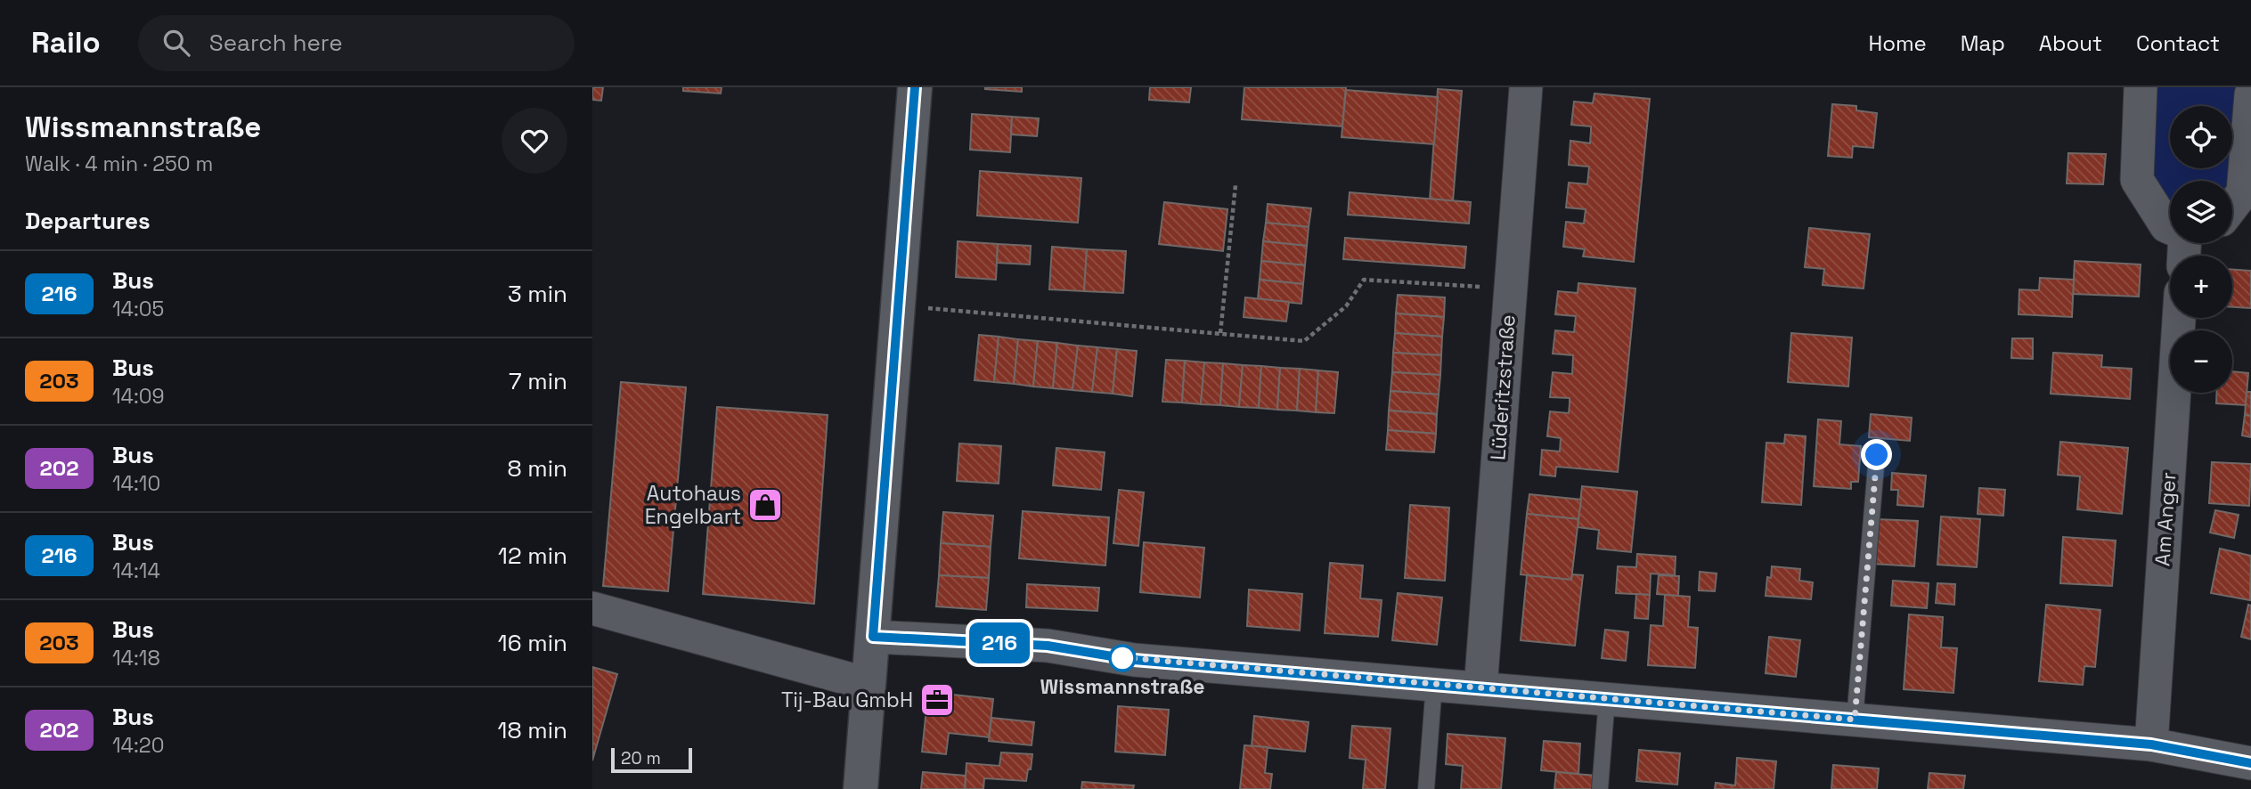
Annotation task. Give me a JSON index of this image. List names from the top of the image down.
{
  "streets": {
    "street": ["Lüderitzstraße", "Am Anger"]
  },
  "places": {
    "shop": ["Autohaus Engelbart"],
    "other": ["Wissmannstraße"],
    "office": ["Tij-Bau GmbH"]
  },
  "lines": ["bus line 216"],
  "scale_bar": "20 m",
  "page": {
    "header": "Railo",
    "search": "Search here",
    "nav": [
      "Home",
      "Map",
      "About",
      "Contact"
    ],
    "heading": [
      ["Wissmannstraße", "Walk · 4 min · 250 m"],
      "Departures"
    ],
    "on_map": "216",
    "map_buttons": ["+", "−"],
    "list": [
      {
        "mark": "216",
        "name": "Bus",
        "note": "14:05",
        "value": "3 min"
      },
      {
        "mark": "203",
        "name": "Bus",
        "note": "14:09",
        "value": "7 min"
      },
      {
        "mark": "202",
        "name": "Bus",
        "note": "14:10",
        "value": "8 min"
      },
      {
        "mark": "216",
        "name": "Bus",
        "note": "14:14",
        "value": "12 min"
      },
      {
        "mark": "203",
        "name": "Bus",
        "note": "14:18",
        "value": "16 min"
      },
      {
        "mark": "202",
        "name": "Bus",
        "note": "14:20",
        "value": "18 min"
      }
    ],
    "scale": "20 m"
  }
}
